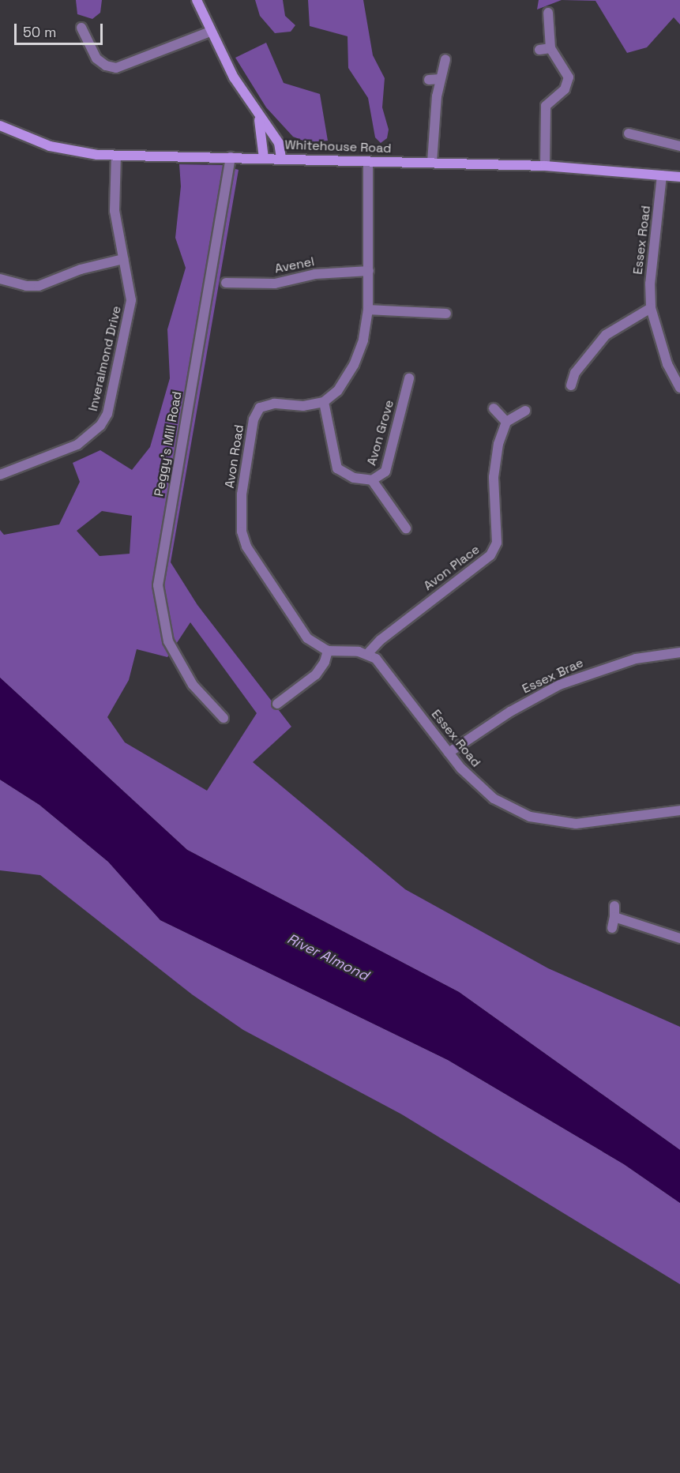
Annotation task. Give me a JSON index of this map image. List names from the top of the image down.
{
  "streets": {
    "street": [
      "Whitehouse Road",
      "Essex Road",
      "Avenel",
      "Inveralmond Drive",
      "Avon Grove",
      "Peggy's Mill Road",
      "Avon Road",
      "Avon Place",
      "Essex Brae"
    ]
  },
  "crossings": [
    ["Whitehouse Road", "Essex Road"],
    ["Whitehouse Road", "Inveralmond Drive"],
    ["Whitehouse Road", "Peggy's Mill Road"],
    ["Essex Road", "Avon Road"],
    ["Essex Road", "Avon Place"],
    ["Essex Road", "Essex Brae"],
    ["Avon Grove", "Avon Road"],
    ["Avon Road", "Avon Place"]
  ],
  "water": ["River Almond"],
  "scale_bar": "50 m"
}
